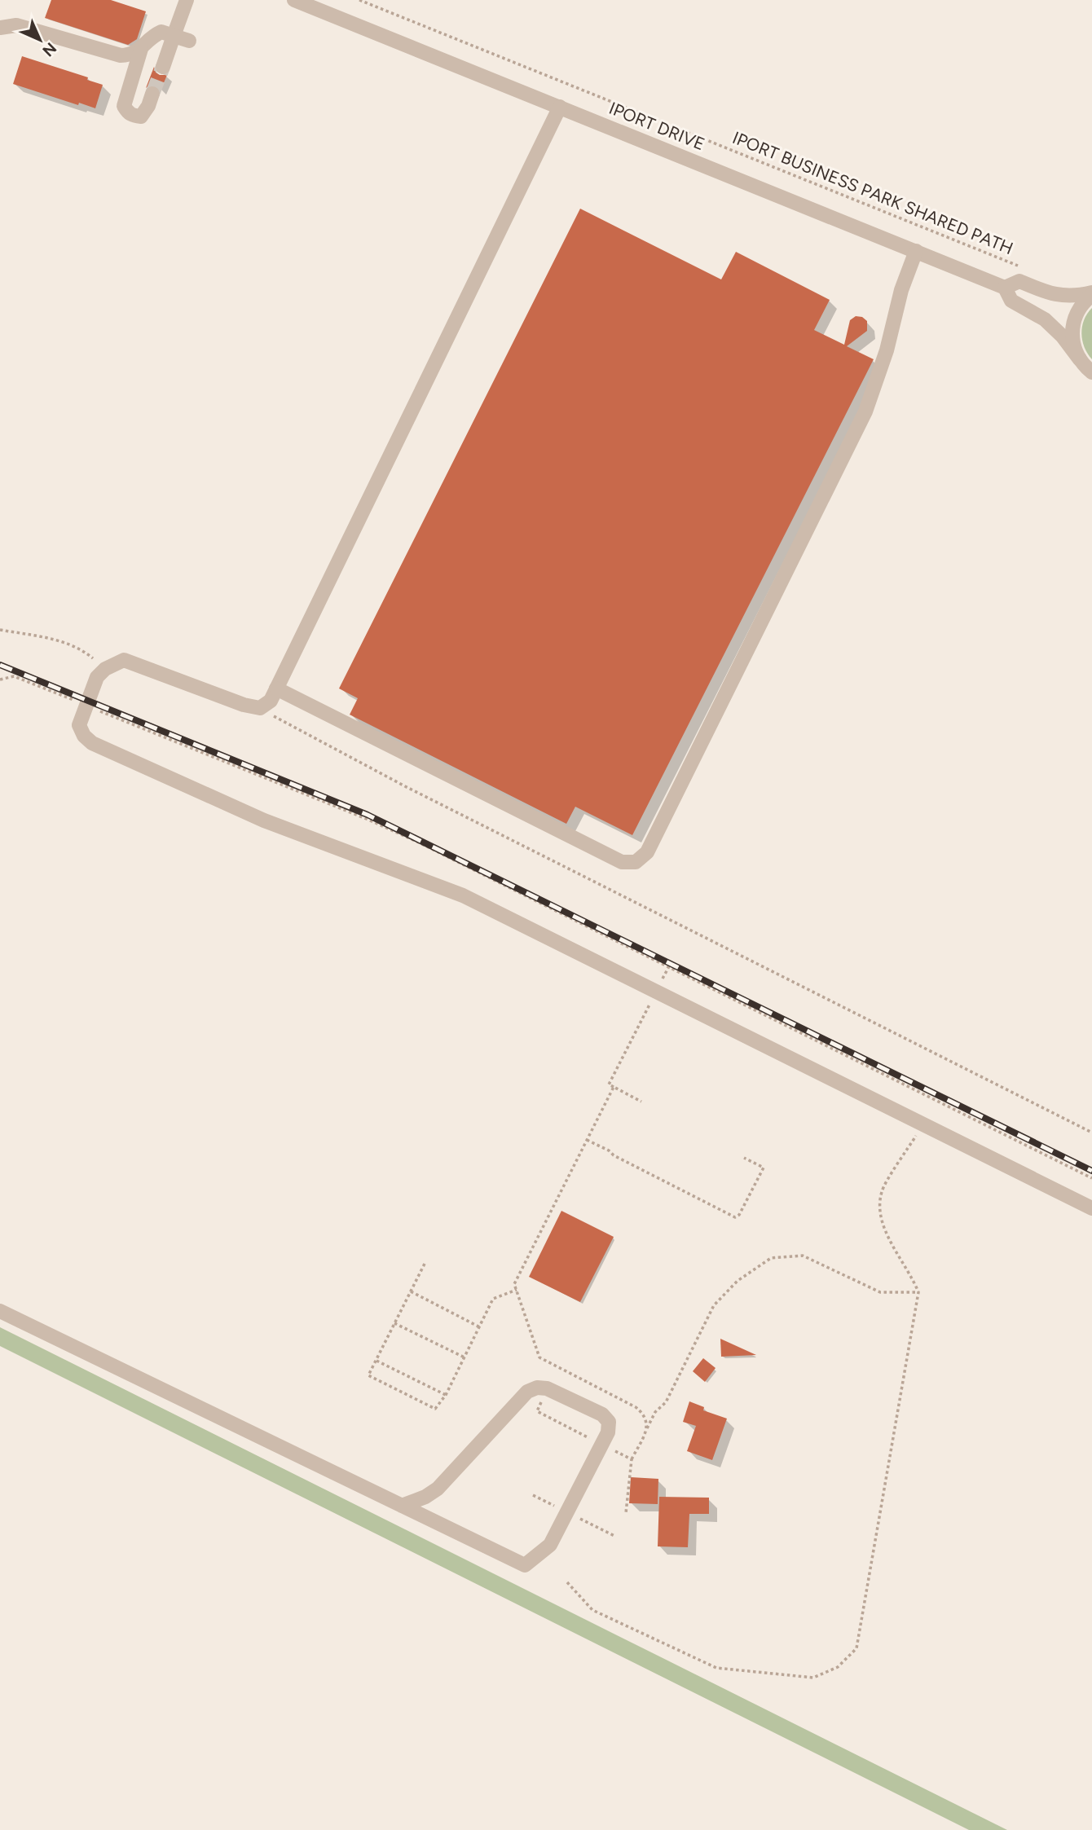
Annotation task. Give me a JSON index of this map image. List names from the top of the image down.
{
  "streets": {
    "street": ["IPORT DRIVE"],
    "path": ["IPORT BUSINESS PARK SHARED PATH"]
  },
  "north": "bottom right"
}
